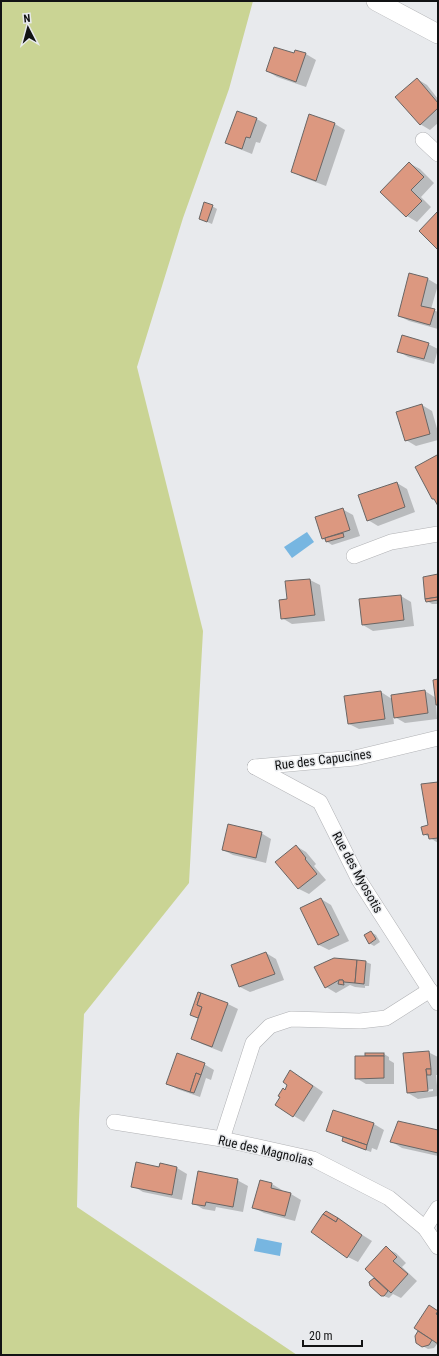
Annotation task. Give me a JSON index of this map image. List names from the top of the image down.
{
  "streets": {
    "street": ["Rue des Capucines", "Rue des Myosotis", "Rue des Magnolias"]
  },
  "crossings": [
    ["Rue des Capucines", "Rue des Myosotis"]
  ],
  "scale_bar": "20 m",
  "north": "top"
}
